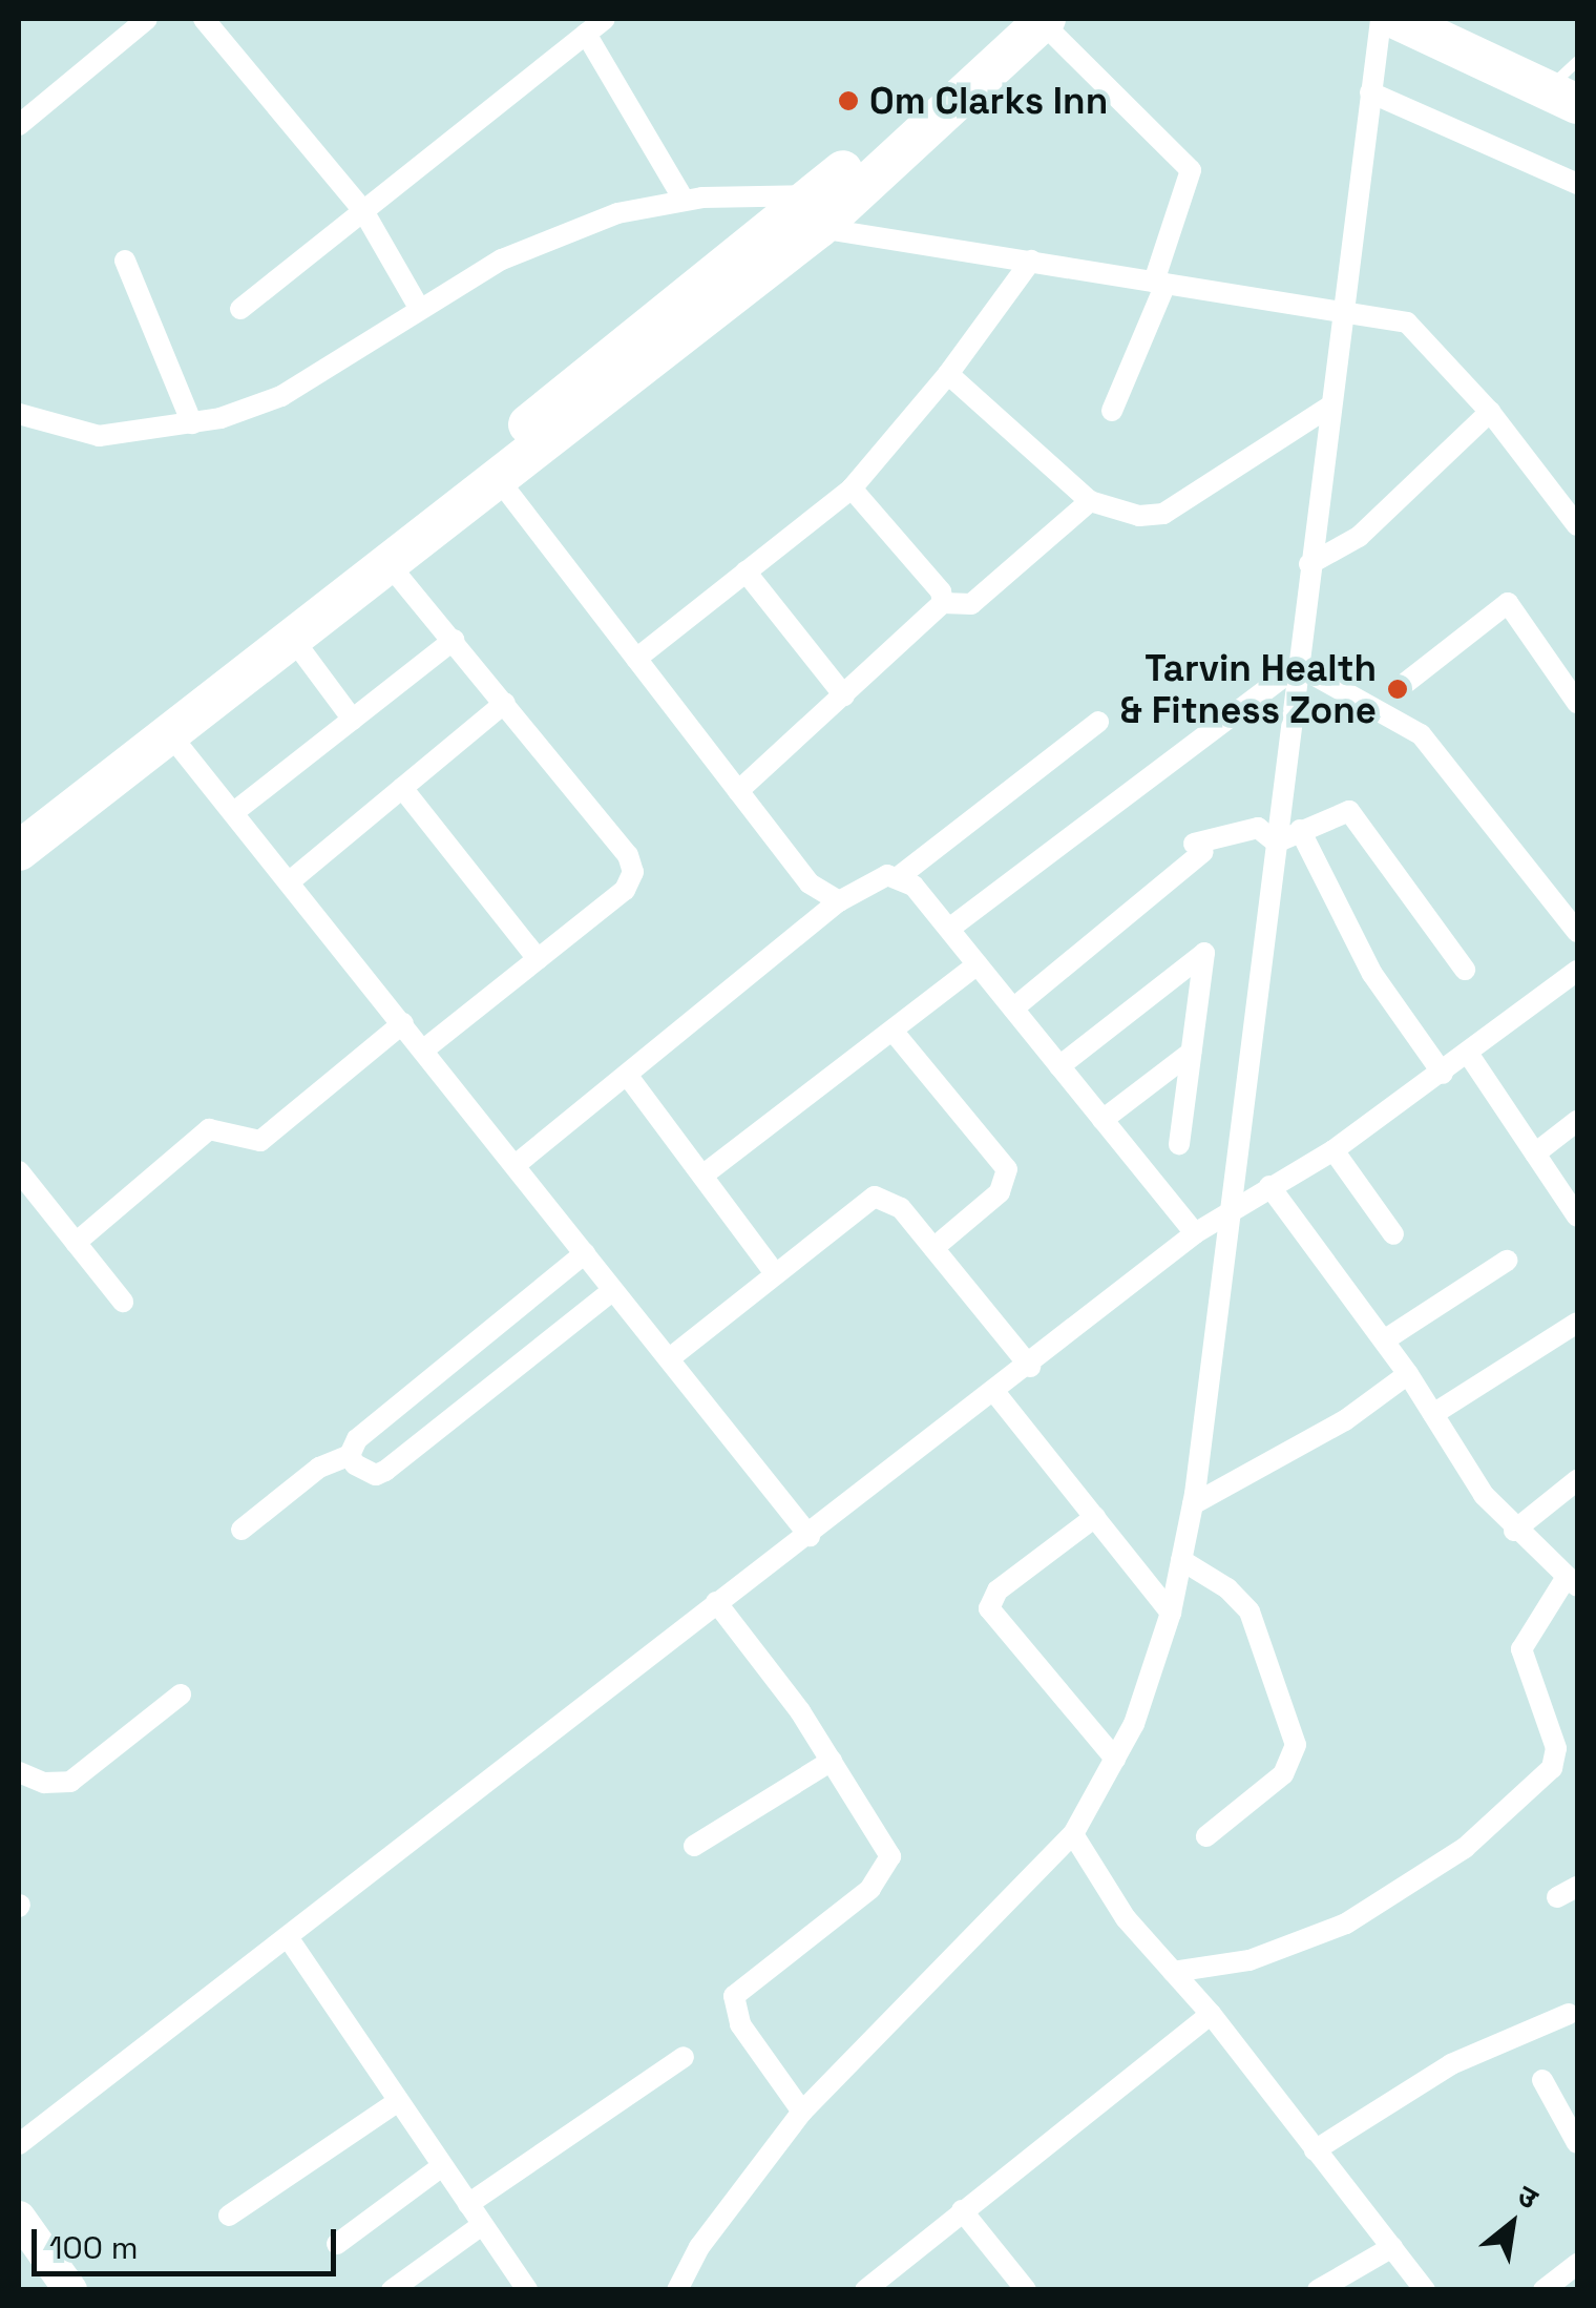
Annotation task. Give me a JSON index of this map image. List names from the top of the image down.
{
  "places": ["Om Clarks Inn", "Tarvin Health & Fitness Zone"],
  "scale_bar": "100 m",
  "north": "top right"
}
